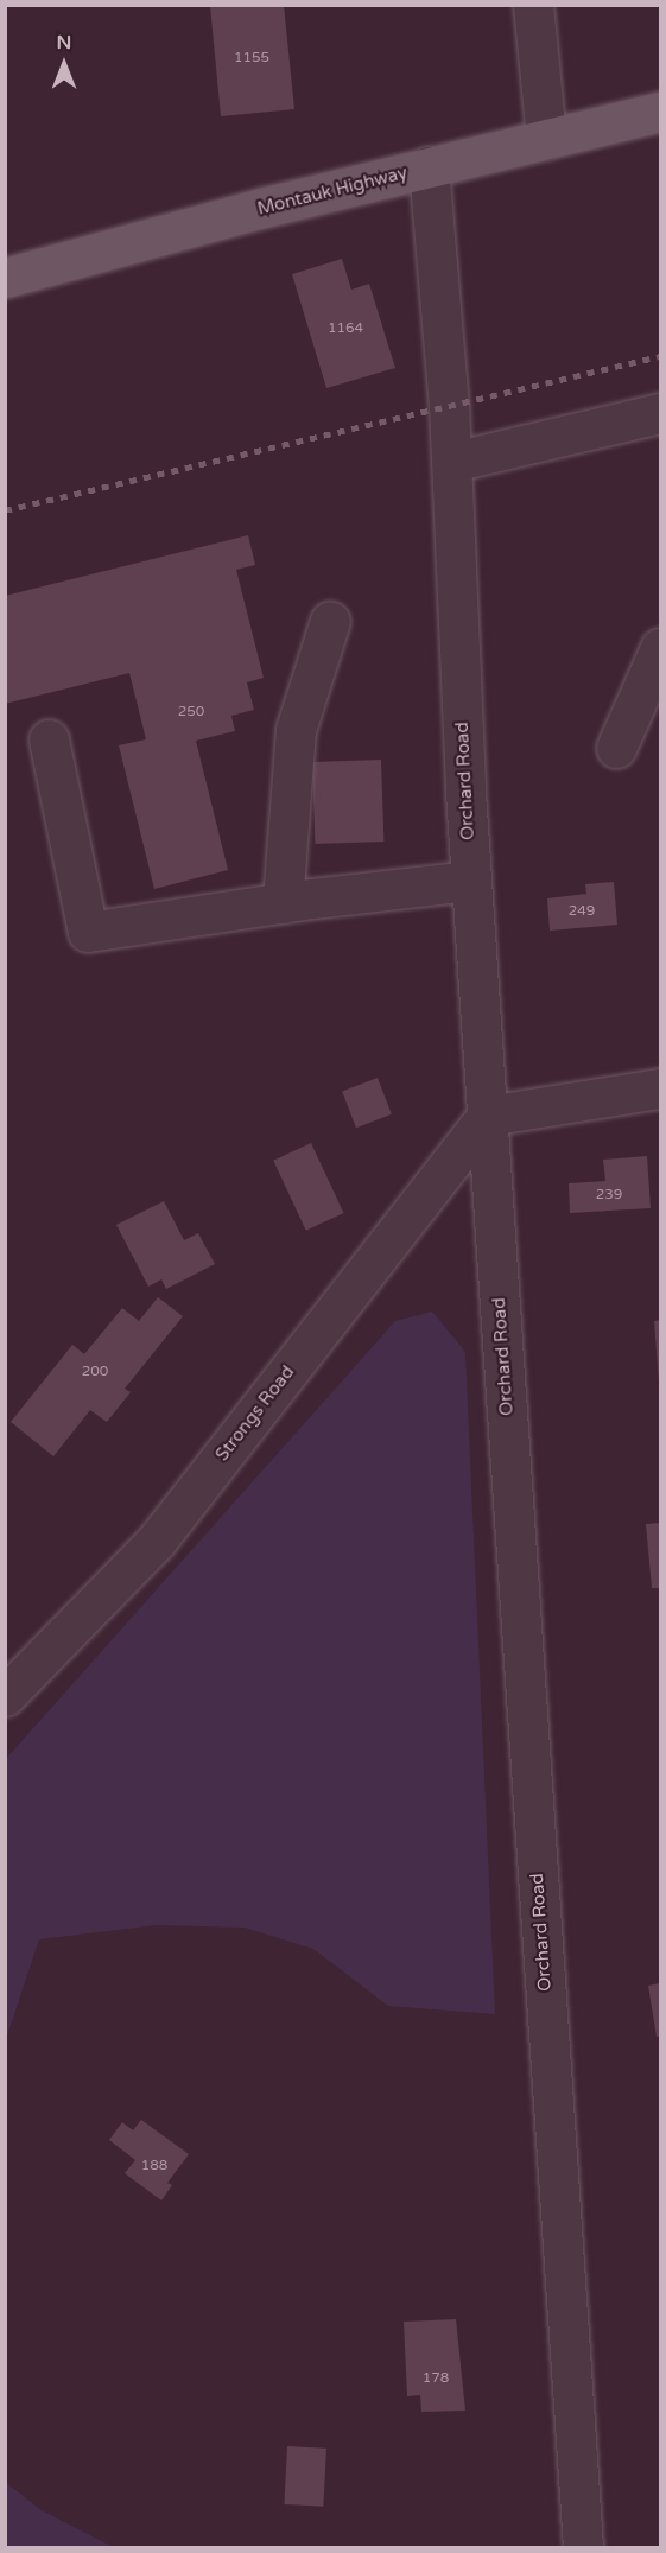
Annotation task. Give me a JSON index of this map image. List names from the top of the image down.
{
  "streets": {
    "main road": ["Montauk Highway"],
    "street": ["Orchard Road", "Strongs Road"]
  },
  "crossings": [
    ["Montauk Highway", "Orchard Road"],
    ["Orchard Road", "Strongs Road"]
  ],
  "house_numbers": [
    "1155",
    "1164",
    "250",
    "249",
    "239",
    "200",
    "188",
    "178"
  ],
  "north": "top"
}
